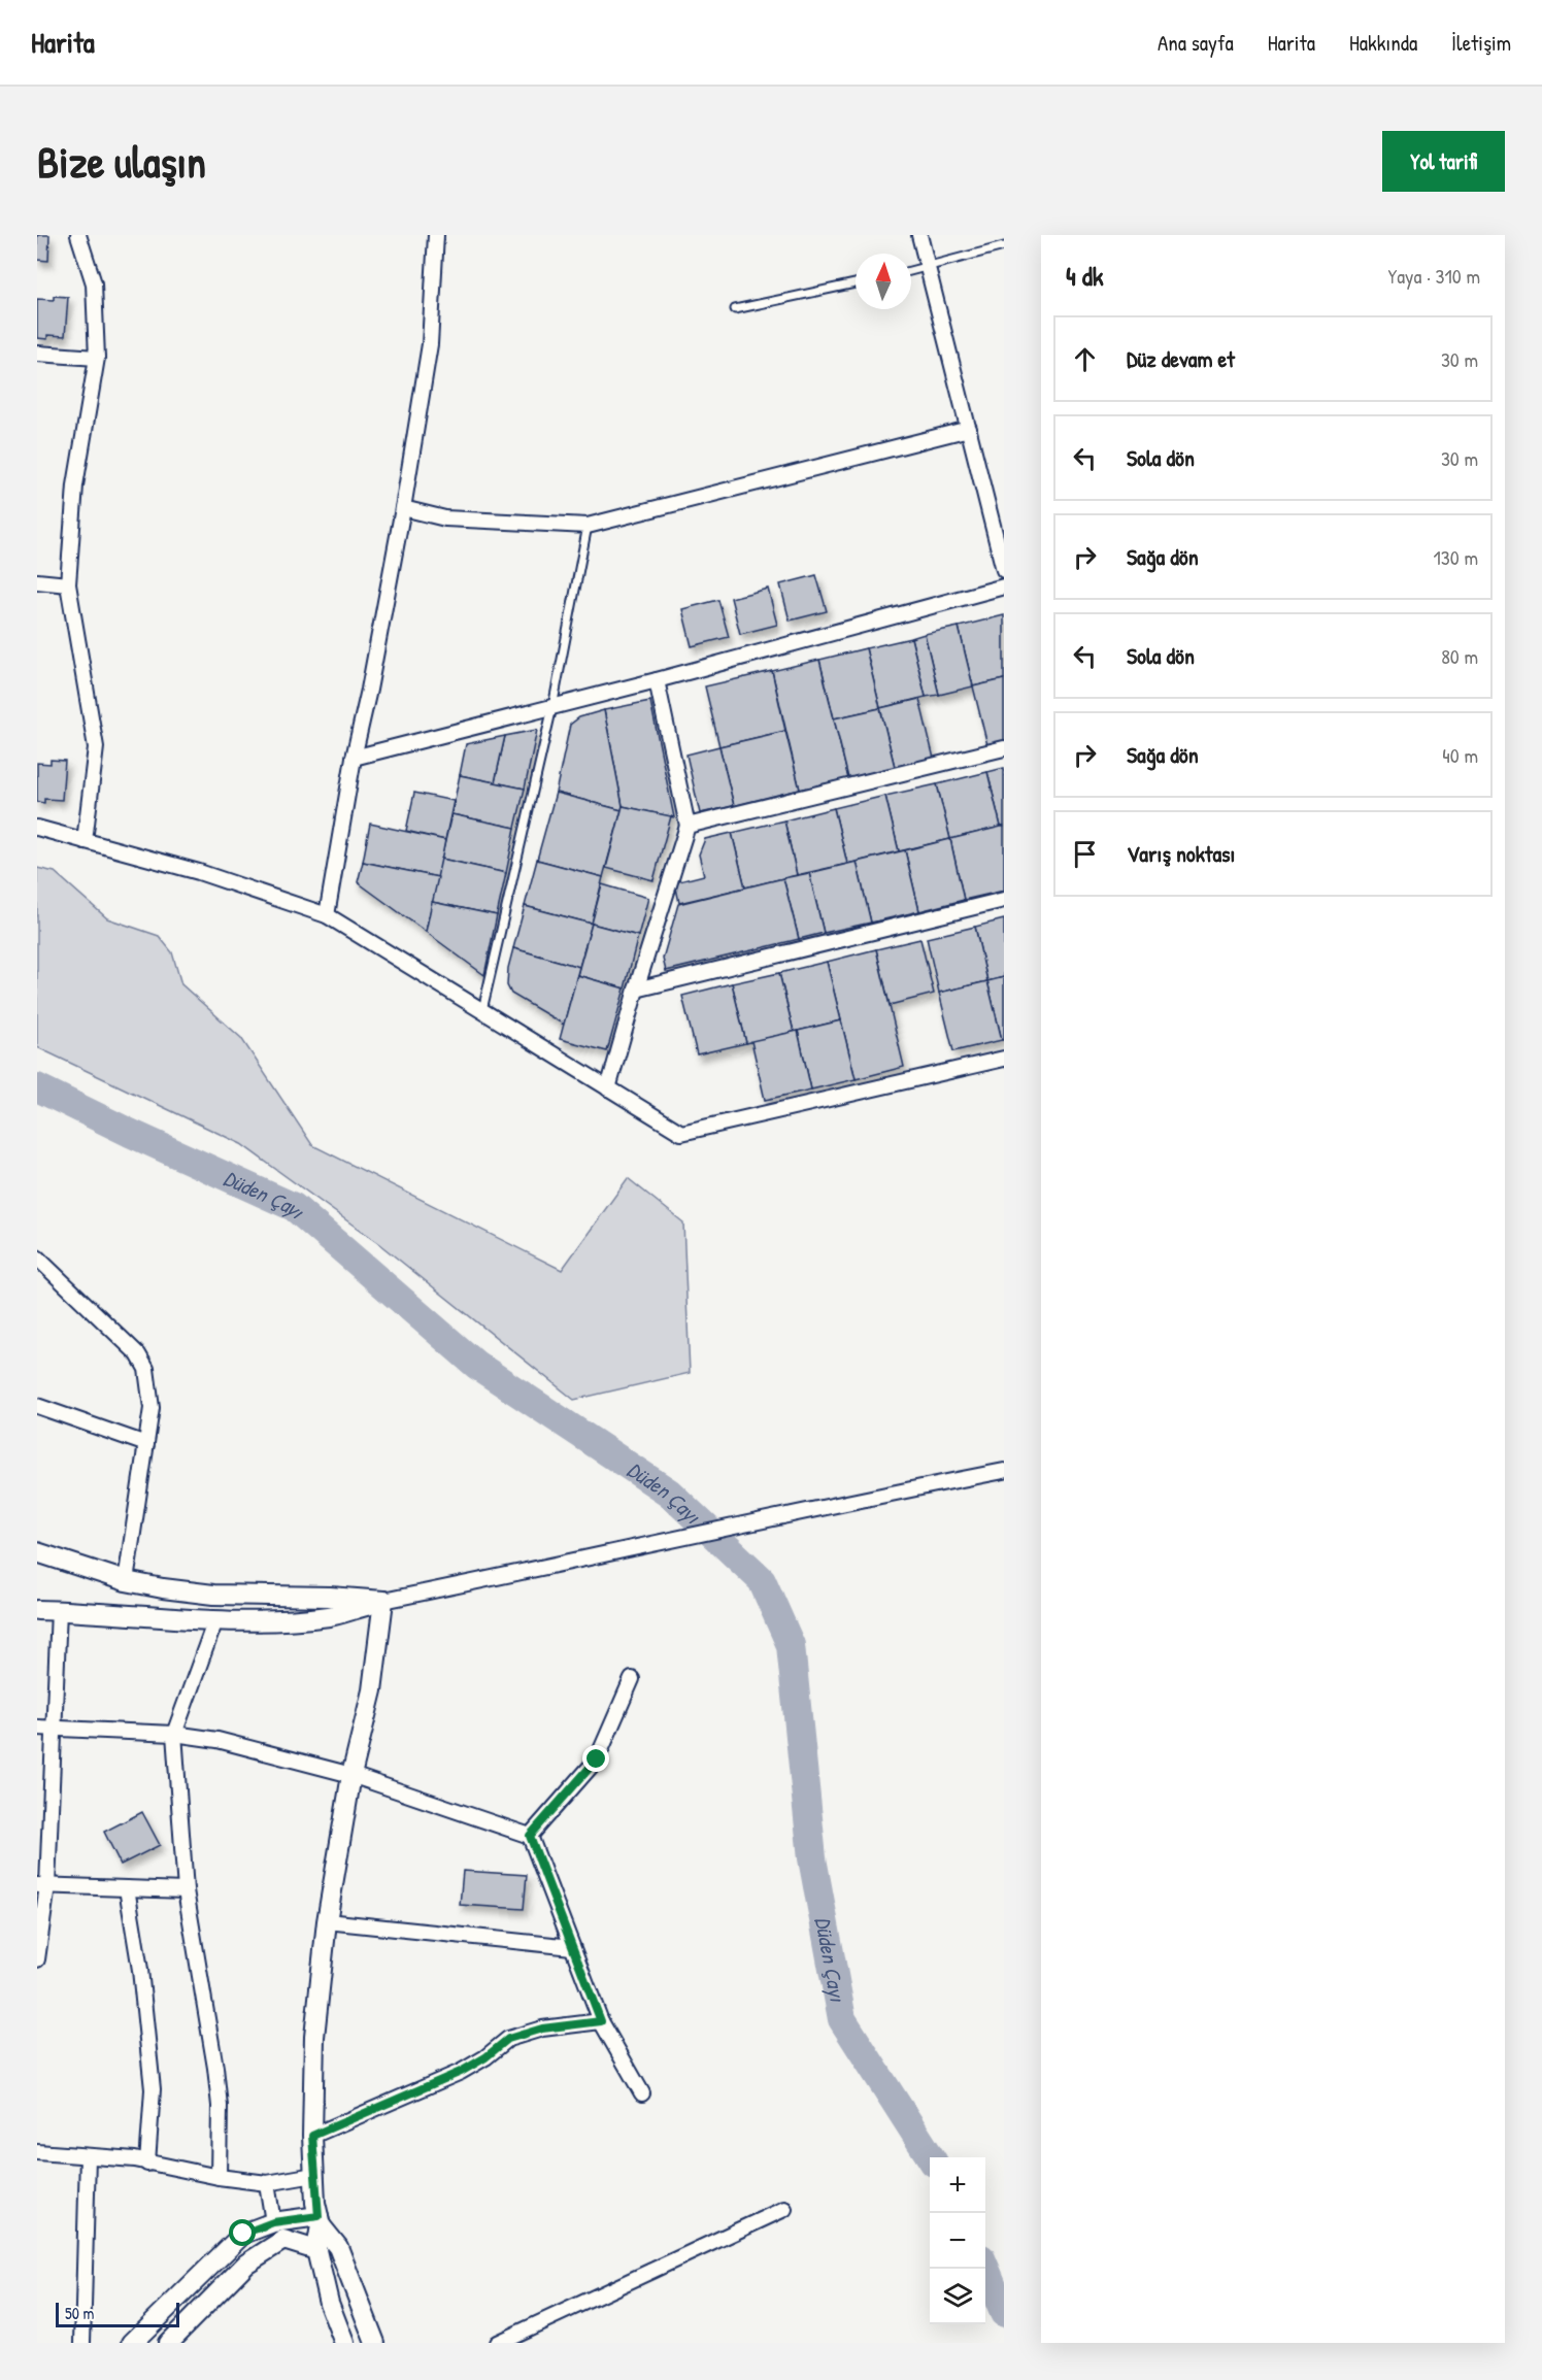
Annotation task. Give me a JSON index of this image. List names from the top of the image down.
{
  "water": ["Düden Çayı"],
  "scale_bar": "50 m",
  "north": "top",
  "page": {
    "header": "Harita",
    "nav": [
      "Ana sayfa",
      "Harita",
      "Hakkında",
      "İletişim"
    ],
    "buttons": "Yol tarifi",
    "title": "Bize ulaşın",
    "heading": ["4 dk", "Yaya · 310 m"],
    "list": [
      ["Düz devam et", "30 m"],
      ["Sola dön", "30 m"],
      ["Sağa dön", "130 m"],
      ["Sola dön", "80 m"],
      ["Sağa dön", "40 m"],
      "Varış noktası"
    ],
    "map_buttons": ["+", "−"],
    "scale": "50 m"
  }
}
